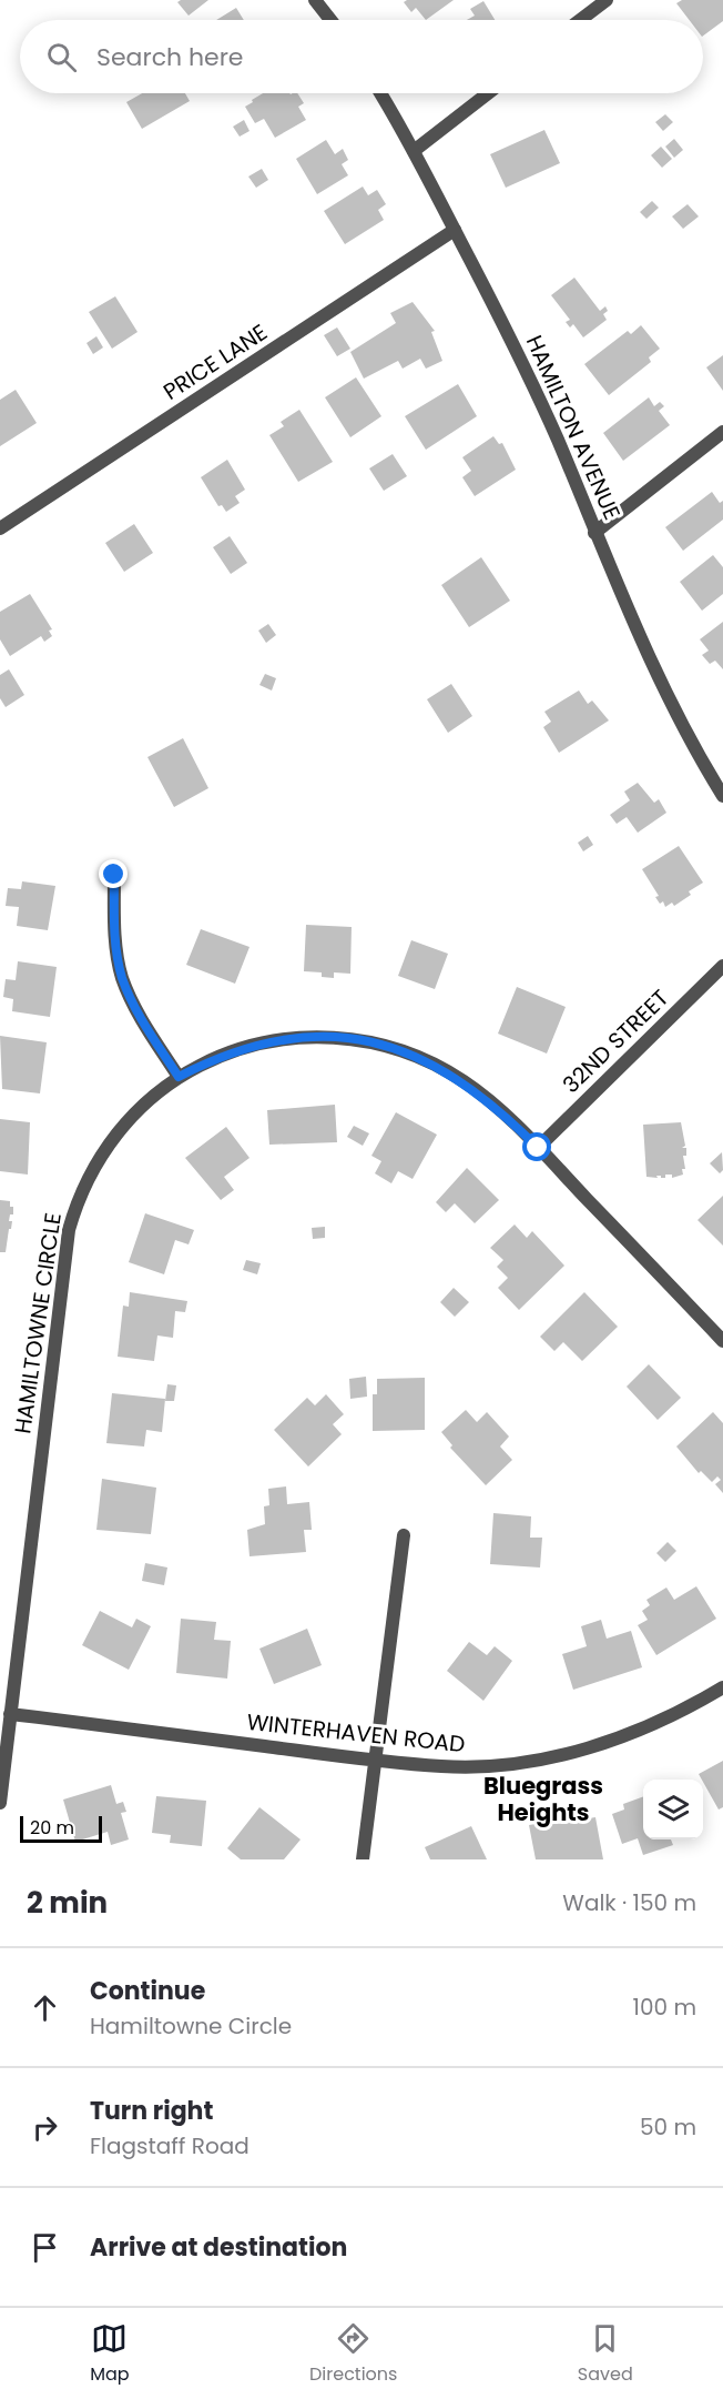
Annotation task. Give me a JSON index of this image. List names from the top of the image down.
{
  "streets": {
    "street": [
      "PRICE LANE",
      "HAMILTON AVENUE",
      "32ND STREET",
      "HAMILTOWNE CIRCLE",
      "WINTERHAVEN ROAD"
    ]
  },
  "crossings": [
    ["PRICE LANE", "HAMILTON AVENUE"],
    ["32ND STREET", "HAMILTOWNE CIRCLE"],
    ["HAMILTOWNE CIRCLE", "WINTERHAVEN ROAD"]
  ],
  "districts": ["Bluegrass Heights"],
  "scale_bar": "20 m",
  "page": {
    "search": "Search here",
    "scale": "20 m",
    "heading": ["2 min", "Walk · 150 m"],
    "list": [
      ["Continue", "Hamiltowne Circle", "100 m"],
      ["Turn right", "Flagstaff Road", "50 m"],
      "Arrive at destination"
    ],
    "nav": ["Map", "Directions", "Saved"]
  }
}
